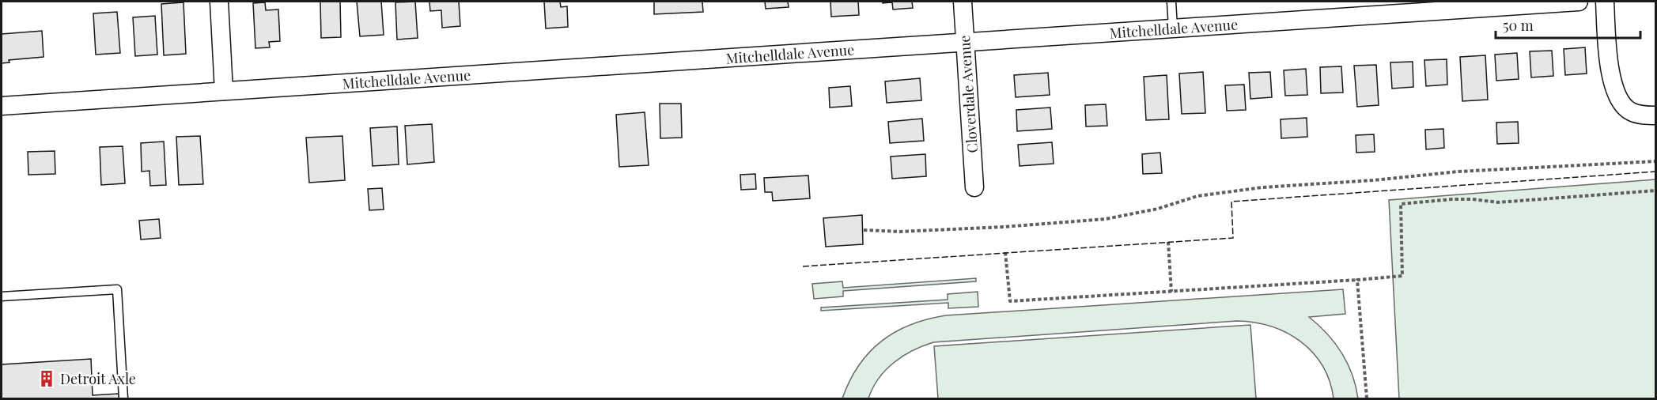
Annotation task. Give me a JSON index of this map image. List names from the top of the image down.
{
  "streets": {
    "street": ["Mitchelldale Avenue", "Cloverdale Avenue"]
  },
  "crossings": [
    ["Mitchelldale Avenue", "Cloverdale Avenue"]
  ],
  "places": {
    "building": ["Detroit Axle"]
  },
  "scale_bar": "50 m"
}
